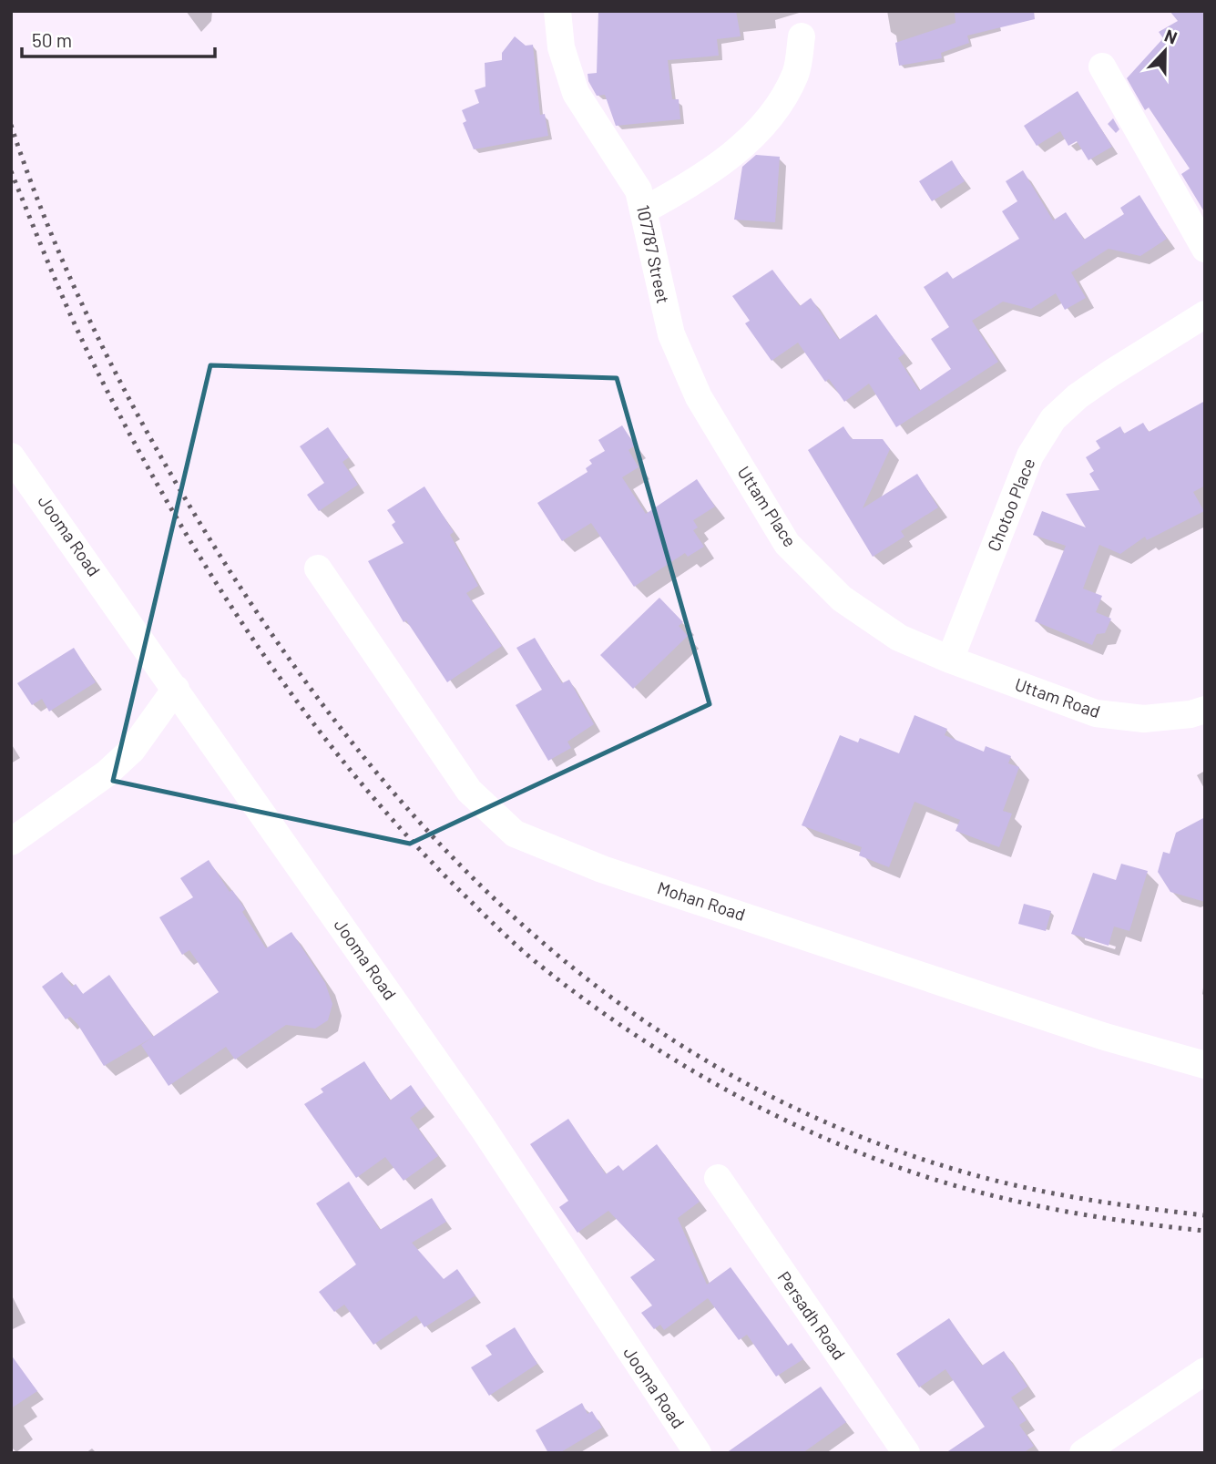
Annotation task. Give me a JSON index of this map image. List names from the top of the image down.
{
  "streets": {
    "street": [
      "107787 Street",
      "Chotoo Place",
      "Uttam Place",
      "Jooma Road",
      "Uttam Road",
      "Mohan Road",
      "Persadh Road"
    ]
  },
  "crossings": [
    ["107787 Street", "Uttam Place"],
    ["Chotoo Place", "Uttam Place"],
    ["Chotoo Place", "Uttam Road"],
    ["Uttam Place", "Uttam Road"]
  ],
  "scale_bar": "50 m",
  "north": "top"
}
